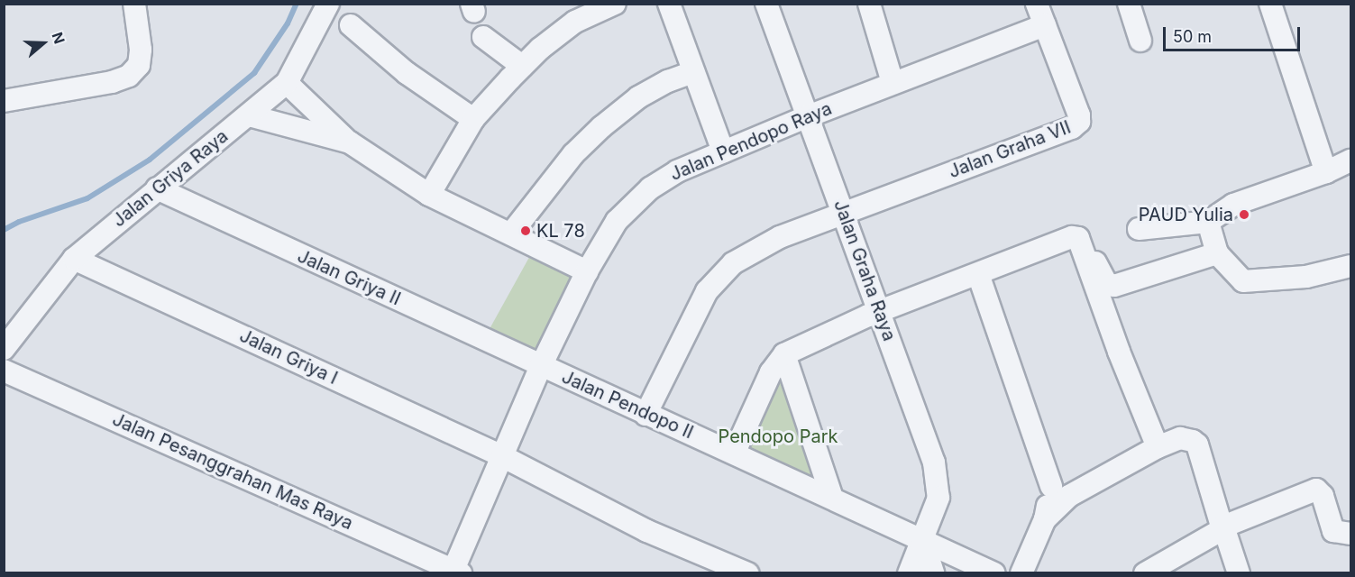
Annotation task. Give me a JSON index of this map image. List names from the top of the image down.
{
  "streets": {
    "street": [
      "Jalan Pendopo Raya",
      "Jalan Graha VII",
      "Jalan Griya Raya",
      "Jalan Graha Raya",
      "Jalan Griya II",
      "Jalan Griya I",
      "Jalan Pendopo II",
      "Jalan Pesanggrahan Mas Raya"
    ]
  },
  "crossings": [
    ["Jalan Pendopo Raya", "Jalan Graha VII"],
    ["Jalan Pendopo Raya", "Jalan Graha Raya"],
    ["Jalan Pendopo Raya", "Jalan Griya II"],
    ["Jalan Pendopo Raya", "Jalan Griya I"],
    ["Jalan Pendopo Raya", "Jalan Pendopo II"],
    ["Jalan Pendopo Raya", "Jalan Pesanggrahan Mas Raya"],
    ["Jalan Graha VII", "Jalan Graha Raya"],
    ["Jalan Griya Raya", "Jalan Griya II"],
    ["Jalan Griya Raya", "Jalan Griya I"],
    ["Jalan Graha Raya", "Jalan Pendopo II"],
    ["Jalan Griya II", "Jalan Pendopo II"]
  ],
  "parks": ["Pendopo Park"],
  "places": ["PAUD Yulia", "KL 78"],
  "scale_bar": "50 m",
  "north": "right"
}
